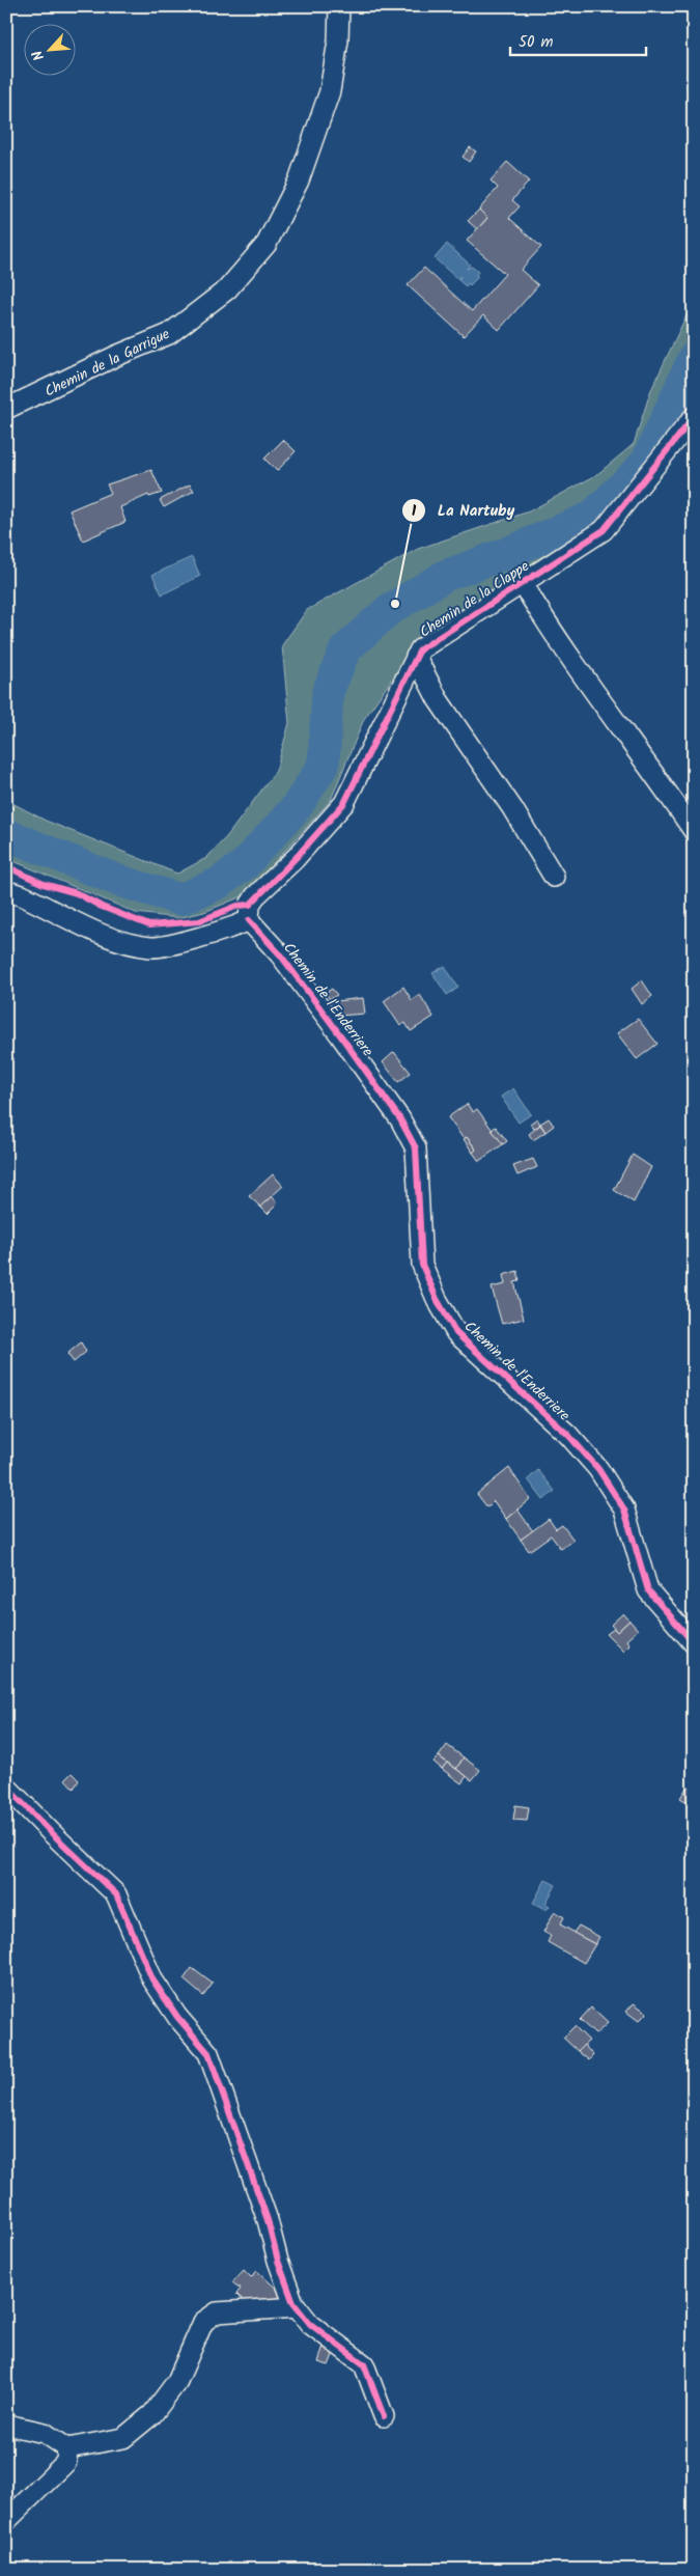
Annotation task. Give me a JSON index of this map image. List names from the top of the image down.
{
  "streets": {
    "street": ["Chemin de la Garrigue", "Chemin de la Clappe", "Chemin de l'Enderriere"]
  },
  "crossings": [
    ["Chemin de la Clappe", "Chemin de l'Enderriere"]
  ],
  "places": ["La Nartuby"],
  "scale_bar": "50 m",
  "north": "bottom left"
}
